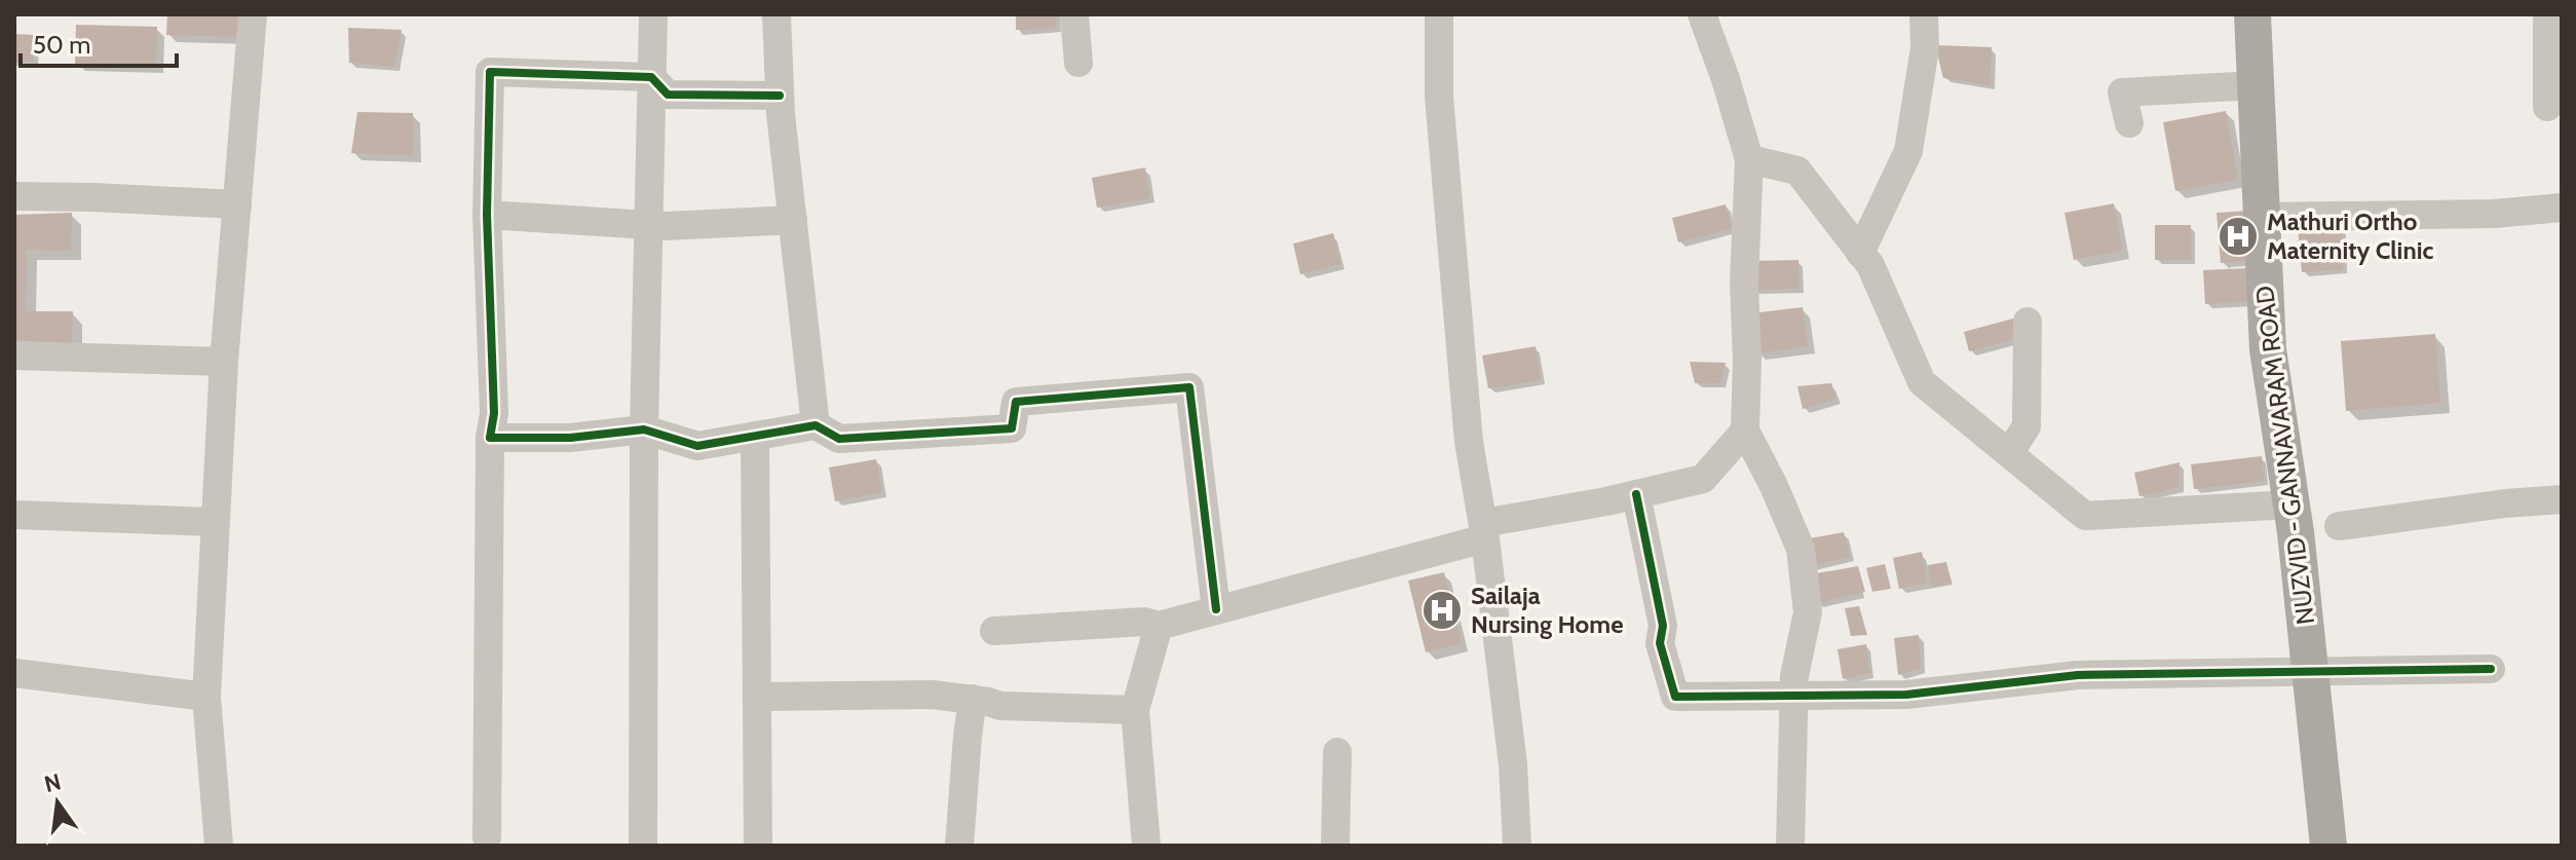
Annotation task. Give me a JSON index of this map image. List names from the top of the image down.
{
  "streets": {
    "main road": ["NUZVID - GANNAVARAM ROAD"]
  },
  "places": {
    "hospital": ["Mathuri Ortho Maternity Clinic", "Sailaja Nursing Home"]
  },
  "scale_bar": "50 m",
  "north": "top"
}
